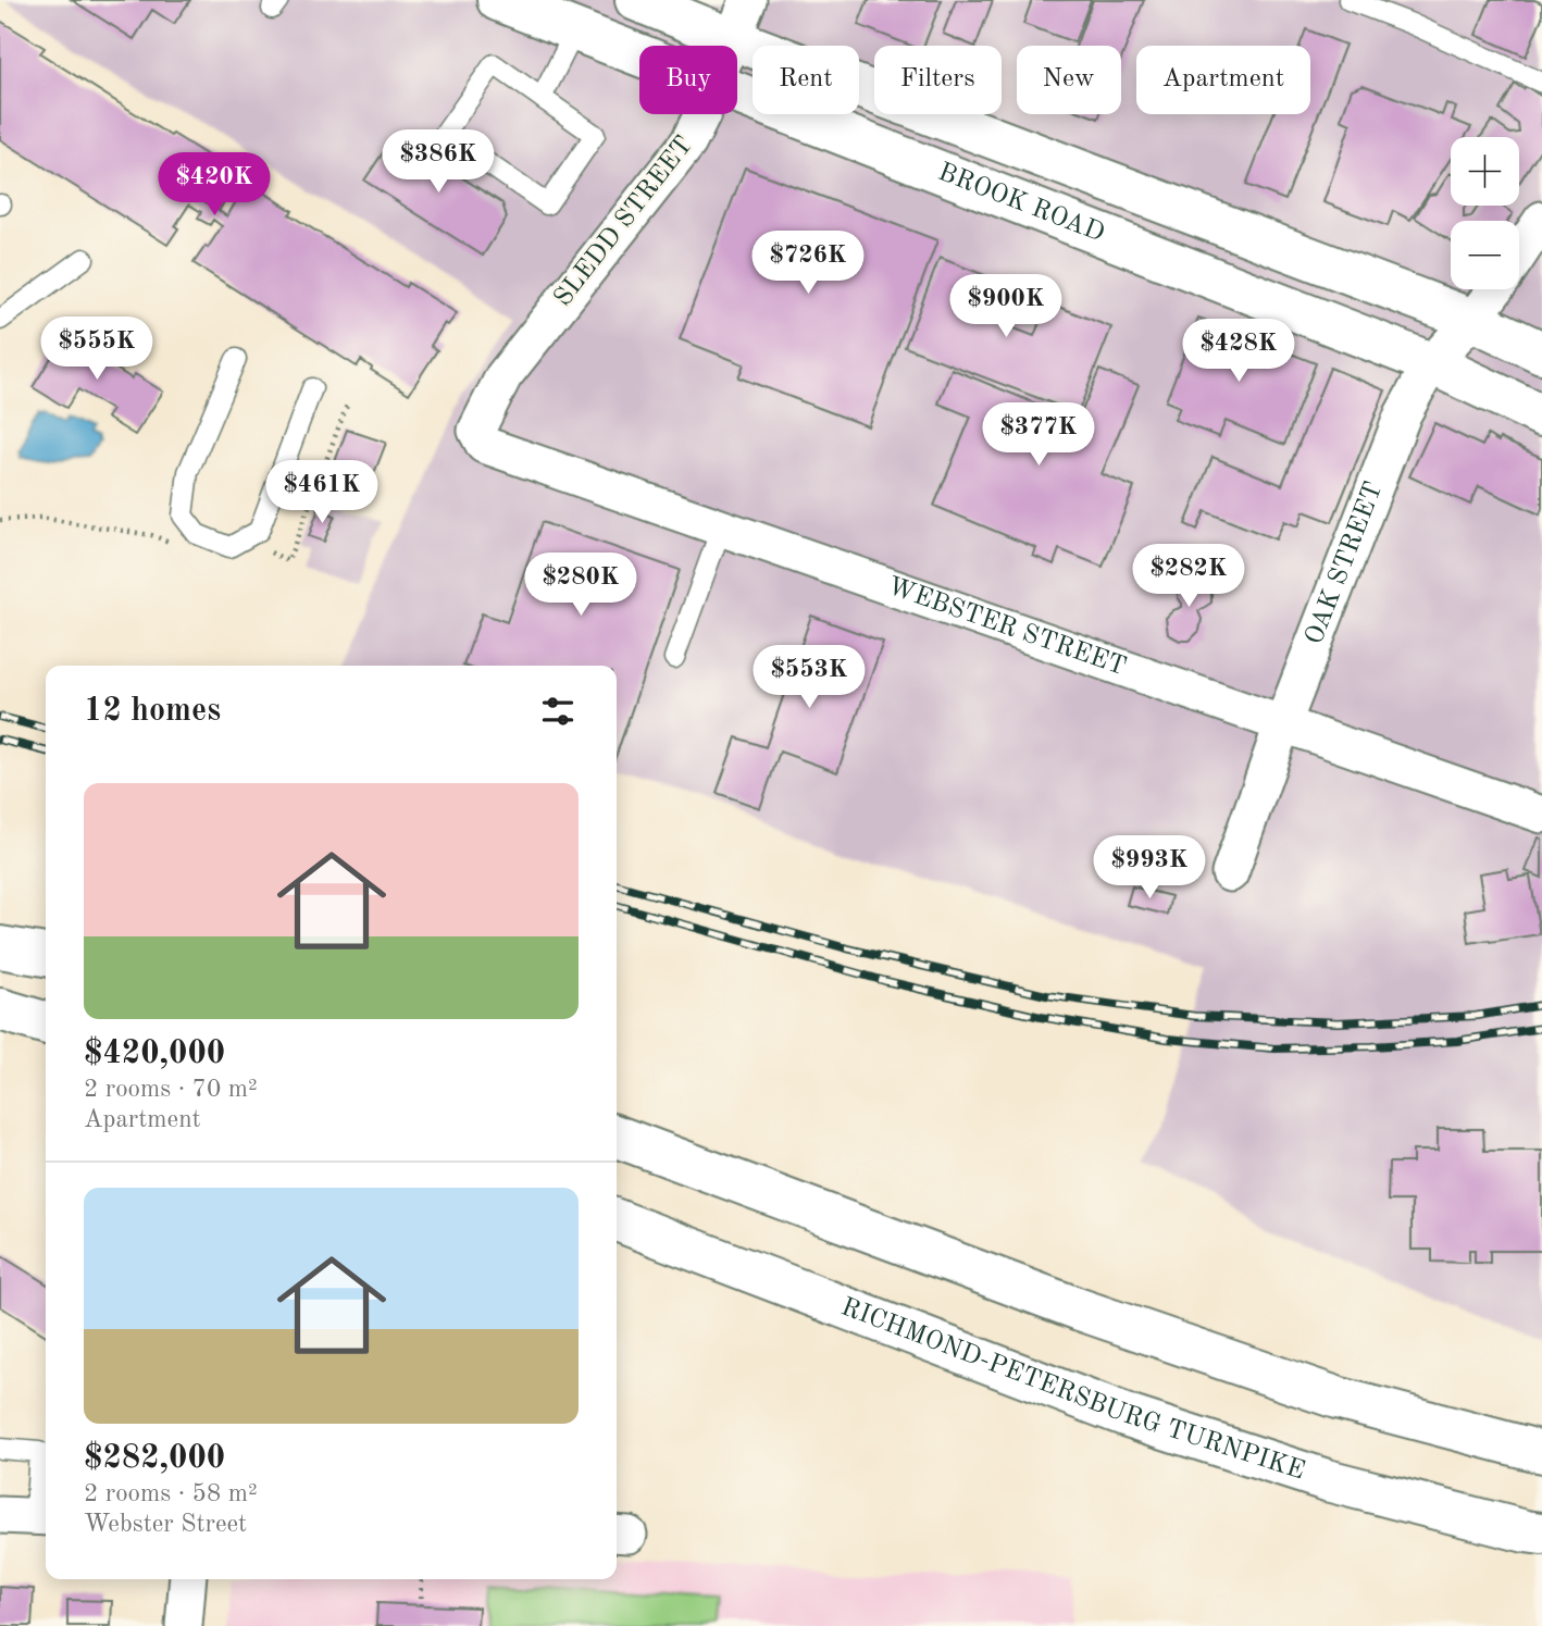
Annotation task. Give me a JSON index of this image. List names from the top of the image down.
{
  "streets": {
    "main road": ["BROOK ROAD", "RICHMOND-PETERSBURG TURNPIKE"],
    "street": ["SLEDD STREET", "OAK STREET", "WEBSTER STREET"]
  },
  "crossings": [
    ["BROOK ROAD", "SLEDD STREET"],
    ["BROOK ROAD", "OAK STREET"],
    ["SLEDD STREET", "WEBSTER STREET"],
    ["OAK STREET", "WEBSTER STREET"]
  ],
  "page": {
    "chip": [
      "Buy",
      "Rent",
      "Filters",
      "New",
      "Apartment"
    ],
    "price": [
      "$386K",
      "$420K",
      "$726K",
      "$900K",
      "$555K",
      "$428K",
      "$377K",
      "$461K",
      "$282K",
      "$280K",
      "$553K",
      "$993K"
    ],
    "map_buttons": ["+", "−"],
    "heading": "12 homes",
    "list": [
      {
        "name": "$420,000",
        "note": "2 rooms · 70 m² · Apartment"
      },
      {
        "name": "$282,000",
        "note": "2 rooms · 58 m² · Webster Street"
      }
    ]
  }
}
